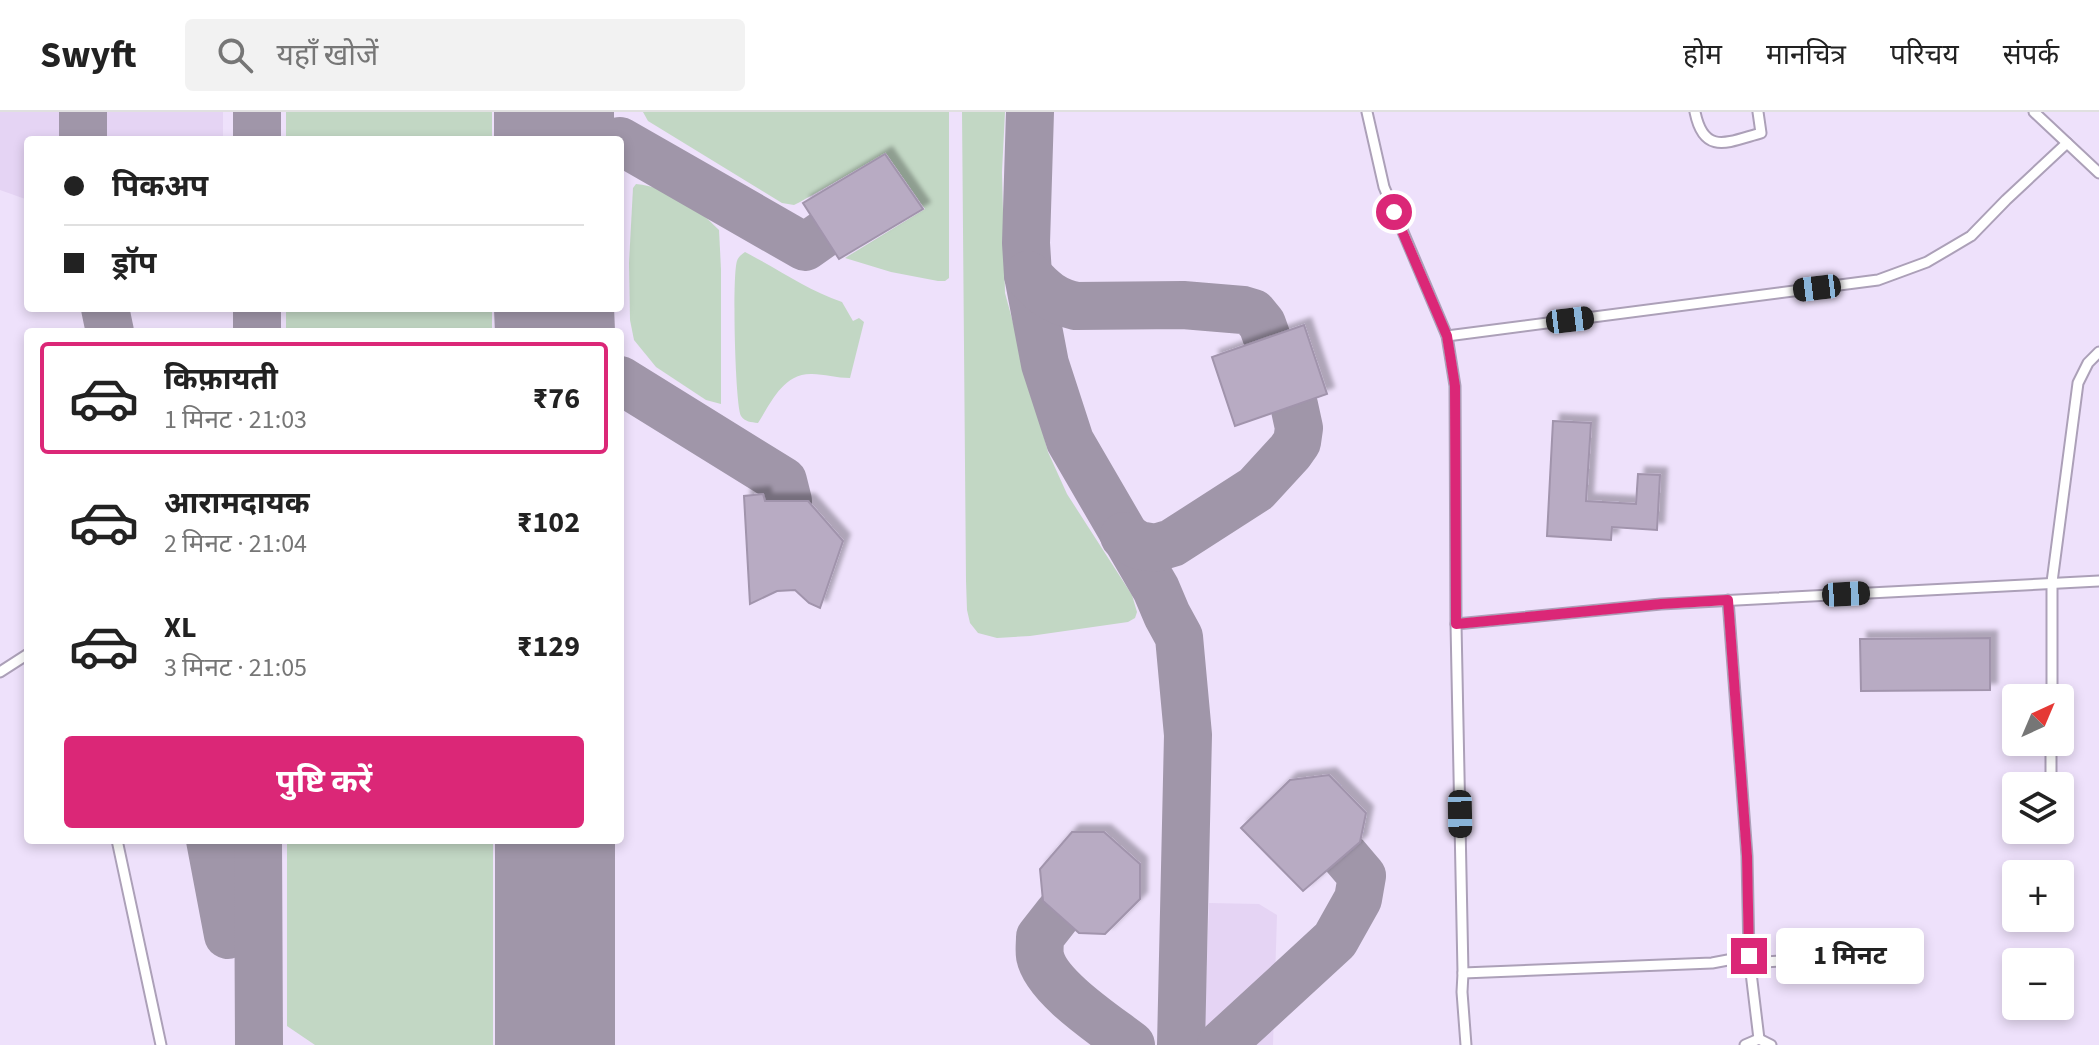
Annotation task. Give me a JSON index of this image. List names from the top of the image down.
{
  "north": "top right",
  "page": {
    "header": "Swyft",
    "search": "यहाँ खोजें",
    "nav": [
      "होम",
      "मानचित्र",
      "परिचय",
      "संपर्क"
    ],
    "banner": ["पिकअप", "ड्रॉप"],
    "list": [
      {
        "name": "किफ़ायती",
        "note": "1 मिनट · 21:03",
        "value": "₹76"
      },
      {
        "name": "आरामदायक",
        "note": "2 मिनट · 21:04",
        "value": "₹102"
      },
      {
        "name": "XL",
        "note": "3 मिनट · 21:05",
        "value": "₹129"
      }
    ],
    "map_buttons": ["+", "−"],
    "buttons": "पुष्टि करें",
    "bubble": "1 मिनट"
  }
}
